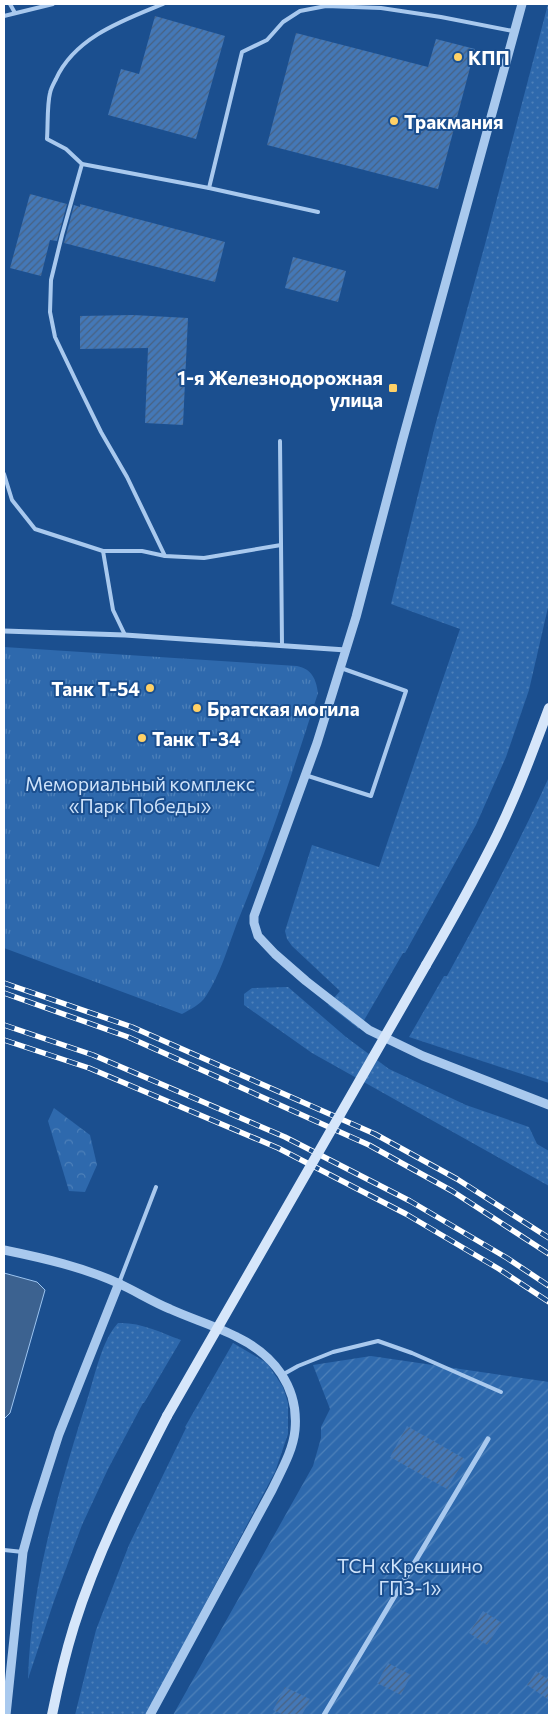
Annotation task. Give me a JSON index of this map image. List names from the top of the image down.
{
  "parks": ["Мемориальный комплекс «Парк Победы»", "ТСН «Крекшино ГПЗ-1»"],
  "places": {
    "other": [
      "КПП",
      "Тракмания",
      "Танк Т-54",
      "Братская могила",
      "Танк Т-34"
    ],
    "transit": ["1-я Железнодорожная улица"]
  }
}
